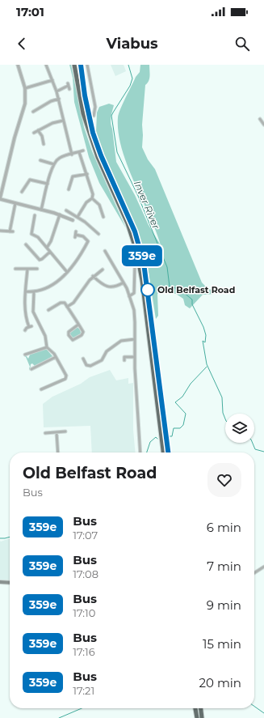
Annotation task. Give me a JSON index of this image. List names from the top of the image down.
{
  "water": ["Inver River"],
  "places": ["Old Belfast Road"],
  "lines": ["bus line 359e"],
  "page": {
    "status": "17:01",
    "header": "Viabus",
    "on_map": "359e",
    "heading": ["Old Belfast Road", "Bus"],
    "list": [
      {
        "mark": "359e",
        "name": "Bus",
        "note": "17:07",
        "value": "6 min"
      },
      {
        "mark": "359e",
        "name": "Bus",
        "note": "17:08",
        "value": "7 min"
      },
      {
        "mark": "359e",
        "name": "Bus",
        "note": "17:10",
        "value": "9 min"
      },
      {
        "mark": "359e",
        "name": "Bus",
        "note": "17:16",
        "value": "15 min"
      },
      {
        "mark": "359e",
        "name": "Bus",
        "note": "17:21",
        "value": "20 min"
      }
    ]
  }
}
